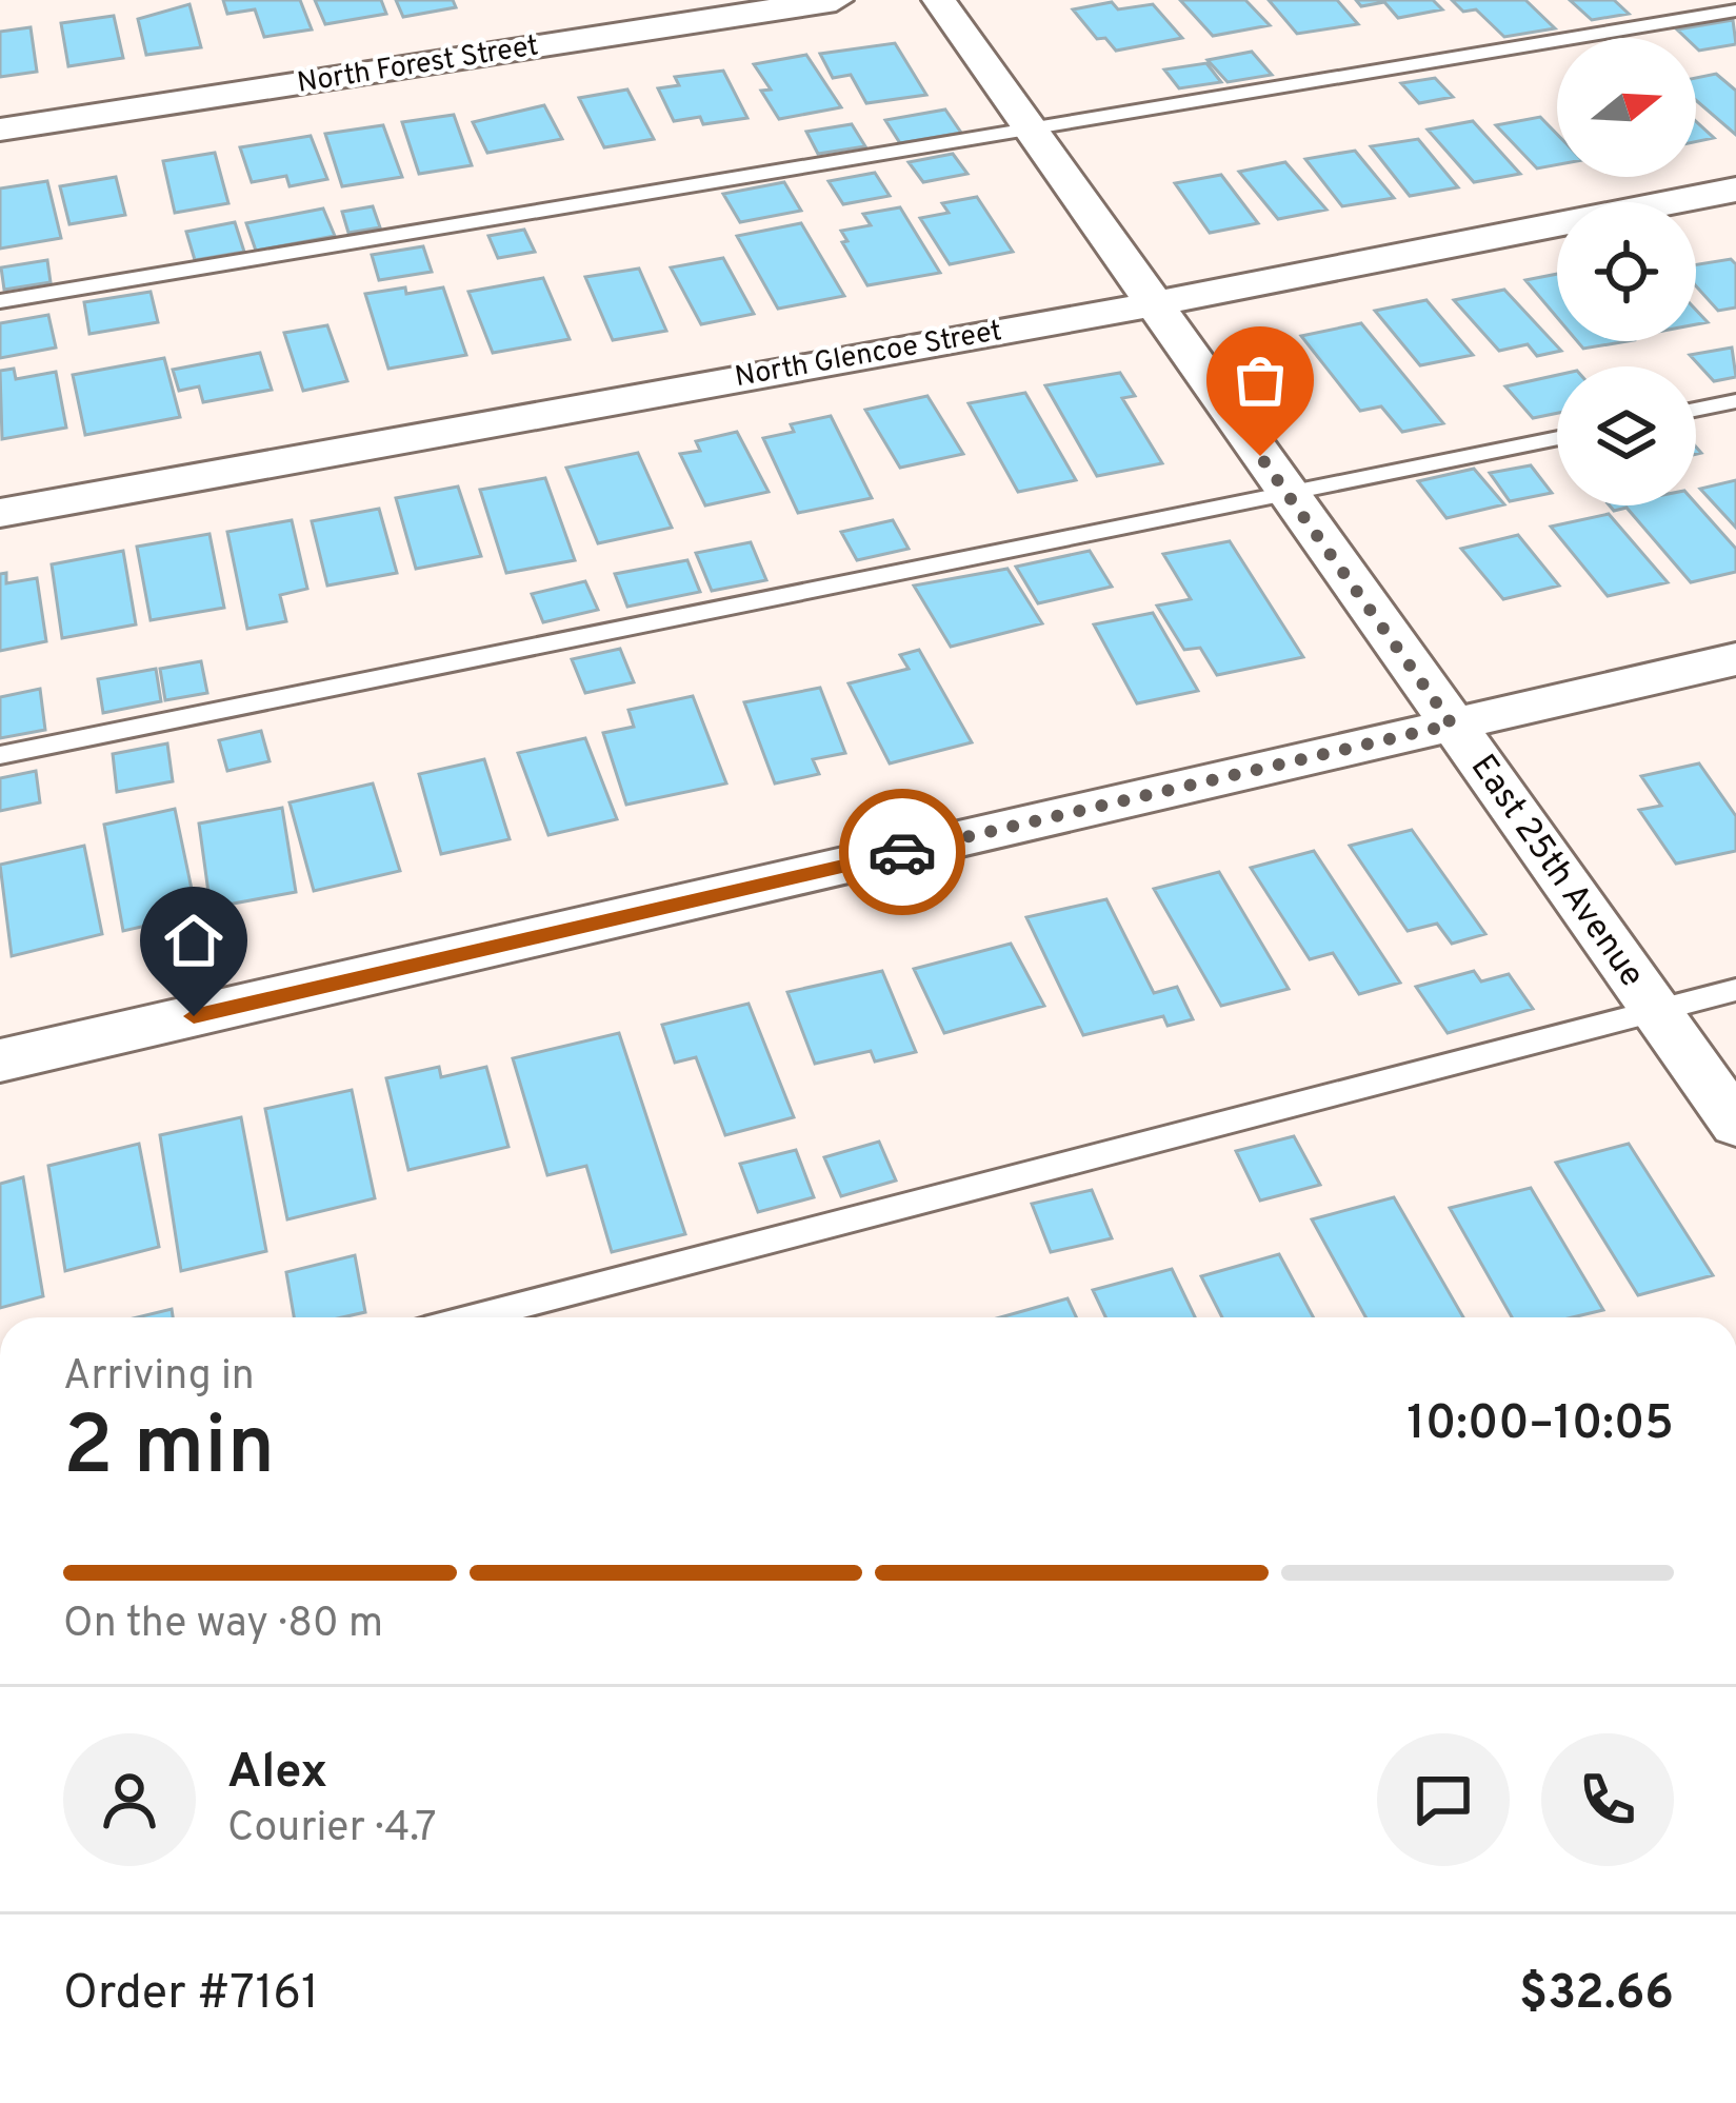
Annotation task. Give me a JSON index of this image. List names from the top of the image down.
{
  "streets": {
    "street": ["North Forest Street", "North Glencoe Street", "East 25th Avenue"]
  },
  "crossings": [
    ["North Glencoe Street", "East 25th Avenue"]
  ],
  "north": "right",
  "page": {
    "heading": ["2 min", "Arriving in", "10:00–10:05"],
    "panel": [
      "Alex",
      "Courier · 4.7",
      "Order #7161",
      "$32.66"
    ],
    "bar": "On the way · 80 m"
  }
}
